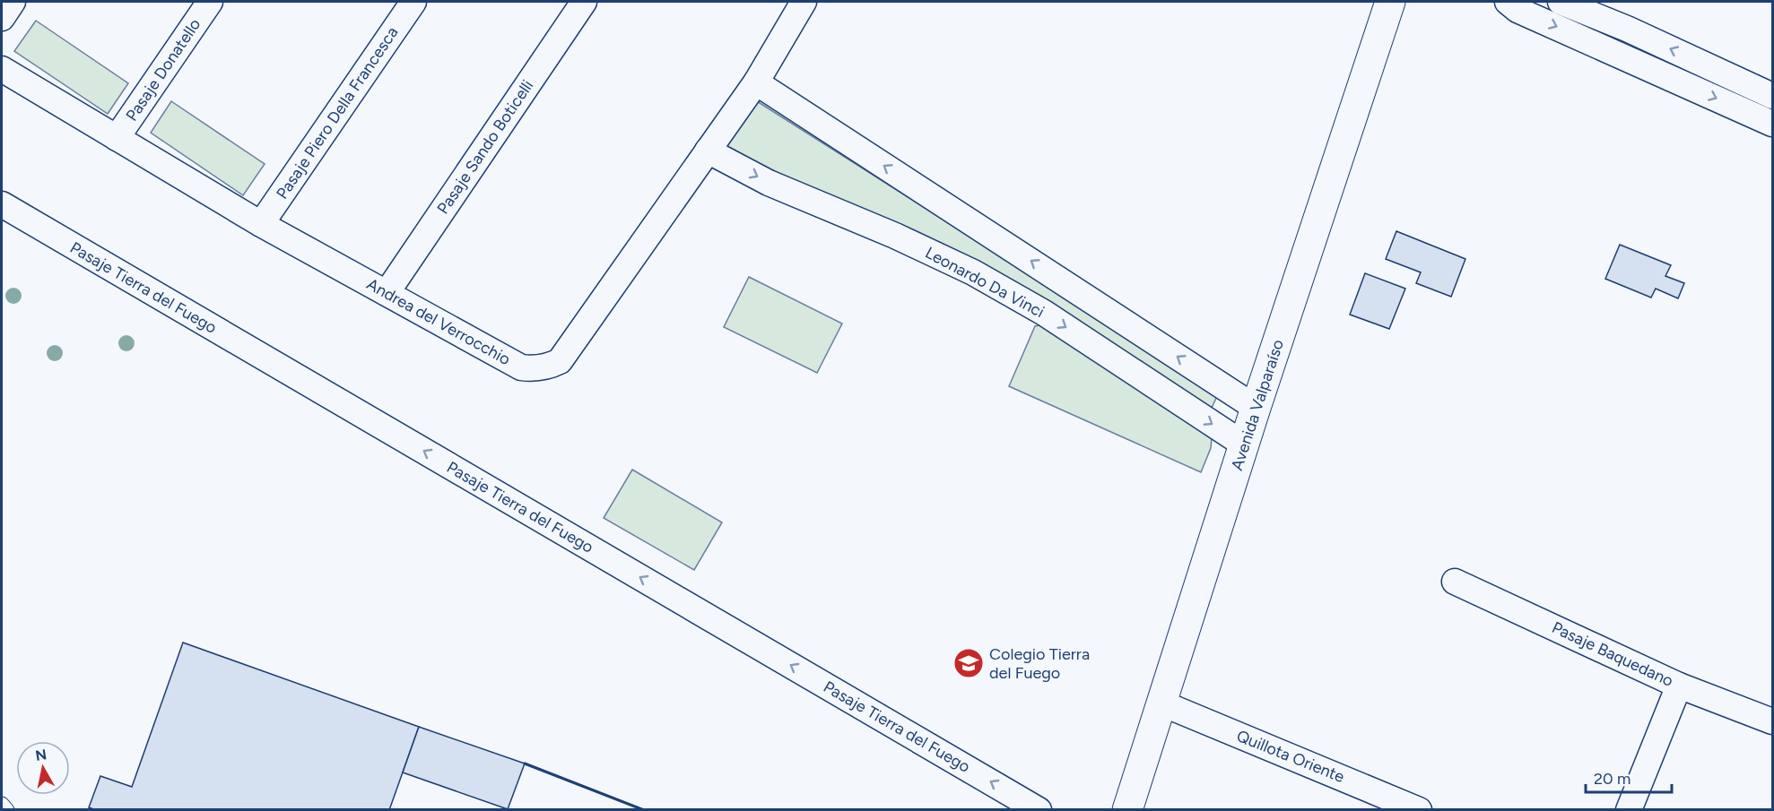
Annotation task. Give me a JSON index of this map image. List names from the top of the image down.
{
  "streets": {
    "main road": ["Avenida Valparaíso"],
    "street": [
      "Pasaje Donatello",
      "Pasaje Piero Della Francesca",
      "Pasaje Sando Boticelli",
      "Leonardo Da Vinci",
      "Pasaje Tierra del Fuego",
      "Andrea del Verrocchio",
      "Pasaje Baquedano",
      "Quillota Oriente"
    ]
  },
  "crossings": [
    ["Pasaje Donatello", "Andrea del Verrocchio"],
    ["Pasaje Piero Della Francesca", "Andrea del Verrocchio"],
    ["Pasaje Sando Boticelli", "Andrea del Verrocchio"],
    ["Leonardo Da Vinci", "Andrea del Verrocchio"],
    ["Leonardo Da Vinci", "Avenida Valparaíso"],
    ["Avenida Valparaíso", "Quillota Oriente"]
  ],
  "one_way": ["Pasaje Tierra del Fuego"],
  "places": {
    "school or university": ["Colegio Tierra del Fuego"]
  },
  "scale_bar": "20 m",
  "north": "top"
}
